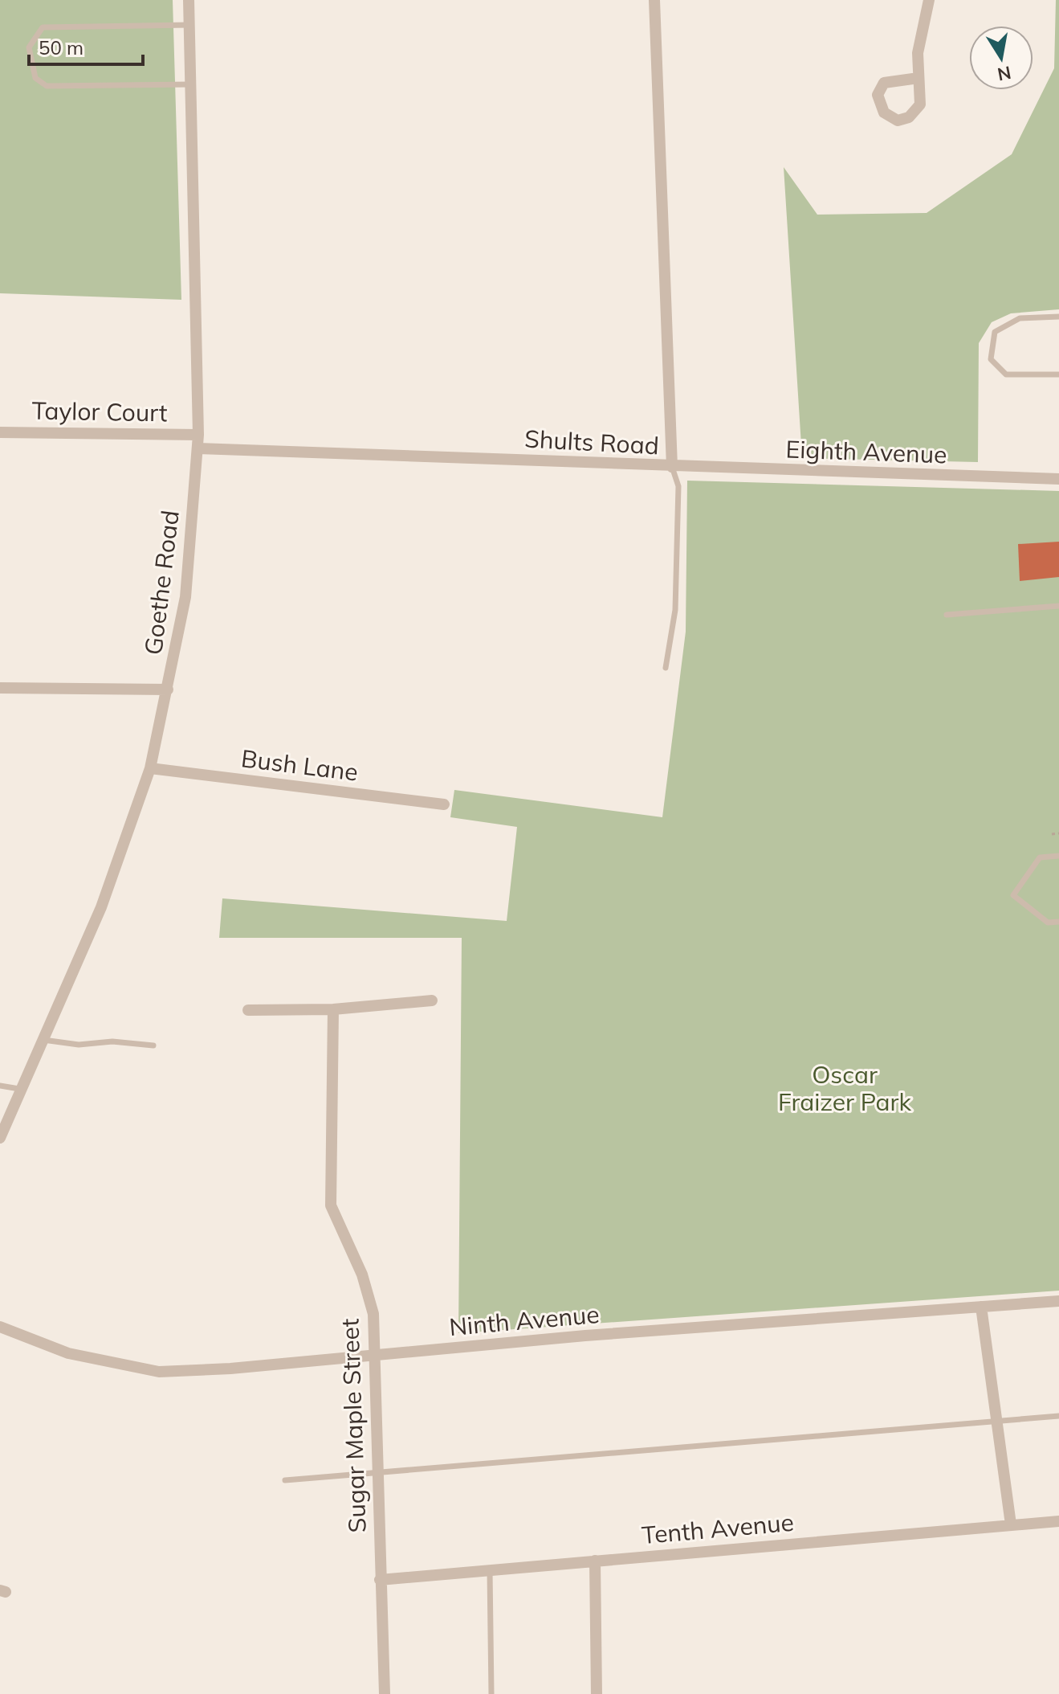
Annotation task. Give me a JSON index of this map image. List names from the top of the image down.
{
  "streets": {
    "street": [
      "Taylor Court",
      "Shults Road",
      "Eighth Avenue",
      "Goethe Road",
      "Bush Lane",
      "Ninth Avenue",
      "Sugar Maple Street",
      "Tenth Avenue"
    ]
  },
  "crossings": [
    ["Taylor Court", "Goethe Road"],
    ["Shults Road", "Eighth Avenue"],
    ["Shults Road", "Goethe Road"],
    ["Goethe Road", "Bush Lane"],
    ["Ninth Avenue", "Sugar Maple Street"],
    ["Sugar Maple Street", "Tenth Avenue"]
  ],
  "parks": ["Oscar Fraizer Park"],
  "scale_bar": "50 m",
  "north": "bottom"
}
